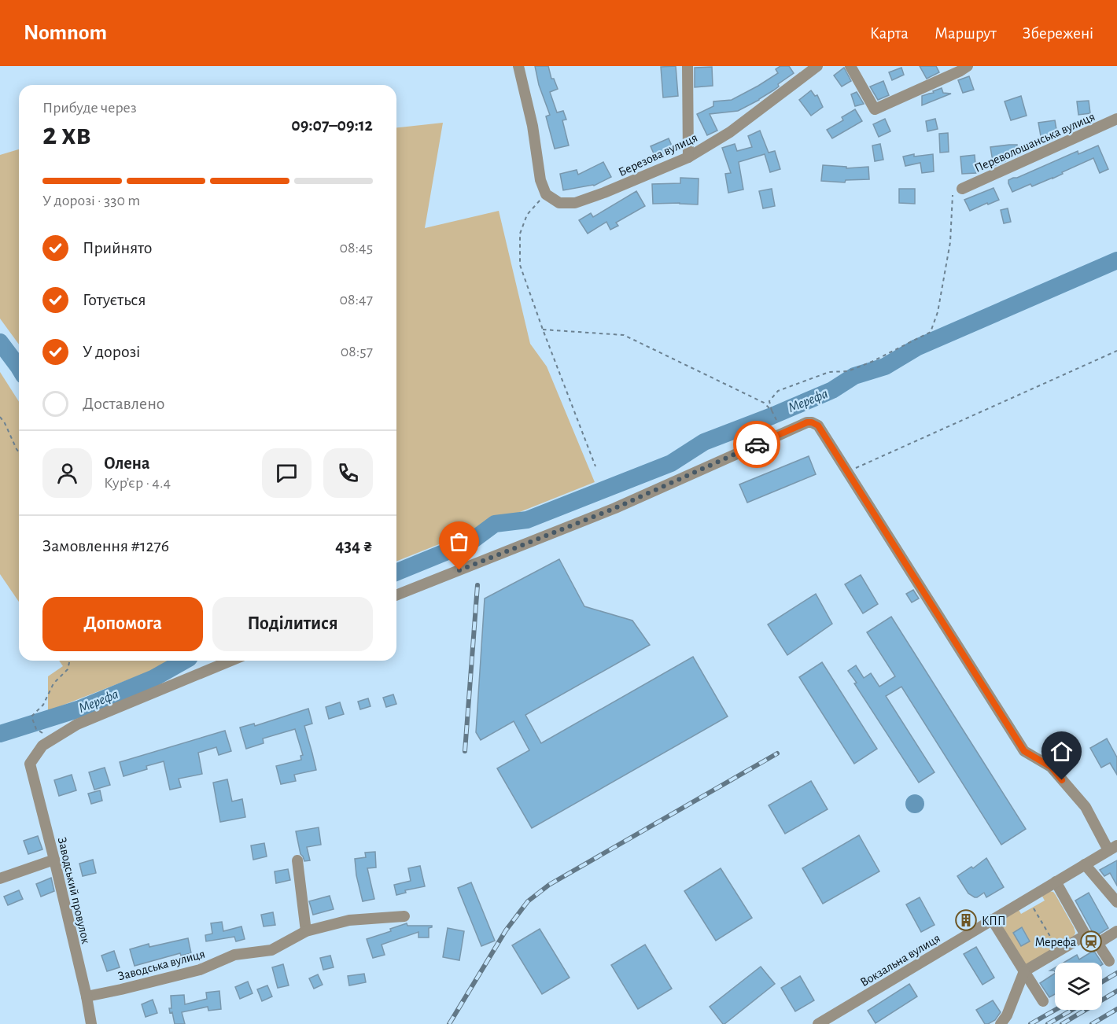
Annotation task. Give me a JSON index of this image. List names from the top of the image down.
{
  "streets": {
    "street": [
      "Переволошанська вулиця",
      "Березова вулиця",
      "Заводський провулок",
      "Вокзальна вулиця",
      "Заводська вулиця"
    ]
  },
  "crossings": [
    ["Заводський провулок", "Заводська вулиця"]
  ],
  "water": ["Мерефа"],
  "places": {
    "building": ["КПП"],
    "station": ["Мерефа"]
  },
  "page": {
    "header": "Nomnom",
    "nav": ["Карта", "Маршрут", "Збережені"],
    "heading": ["2 хв", "Прибуде через", "09:07–09:12"],
    "panel": [
      "Олена",
      "Кур’єр · 4.4",
      "Замовлення #1276",
      "434 ₴"
    ],
    "bar": "У дорозі · 330 m",
    "list": [
      ["Прийнято", "08:45"],
      ["Готується", "08:47"],
      ["У дорозі", "08:57"],
      "Доставлено"
    ],
    "buttons": ["Допомога", "Поділитися"]
  }
}
